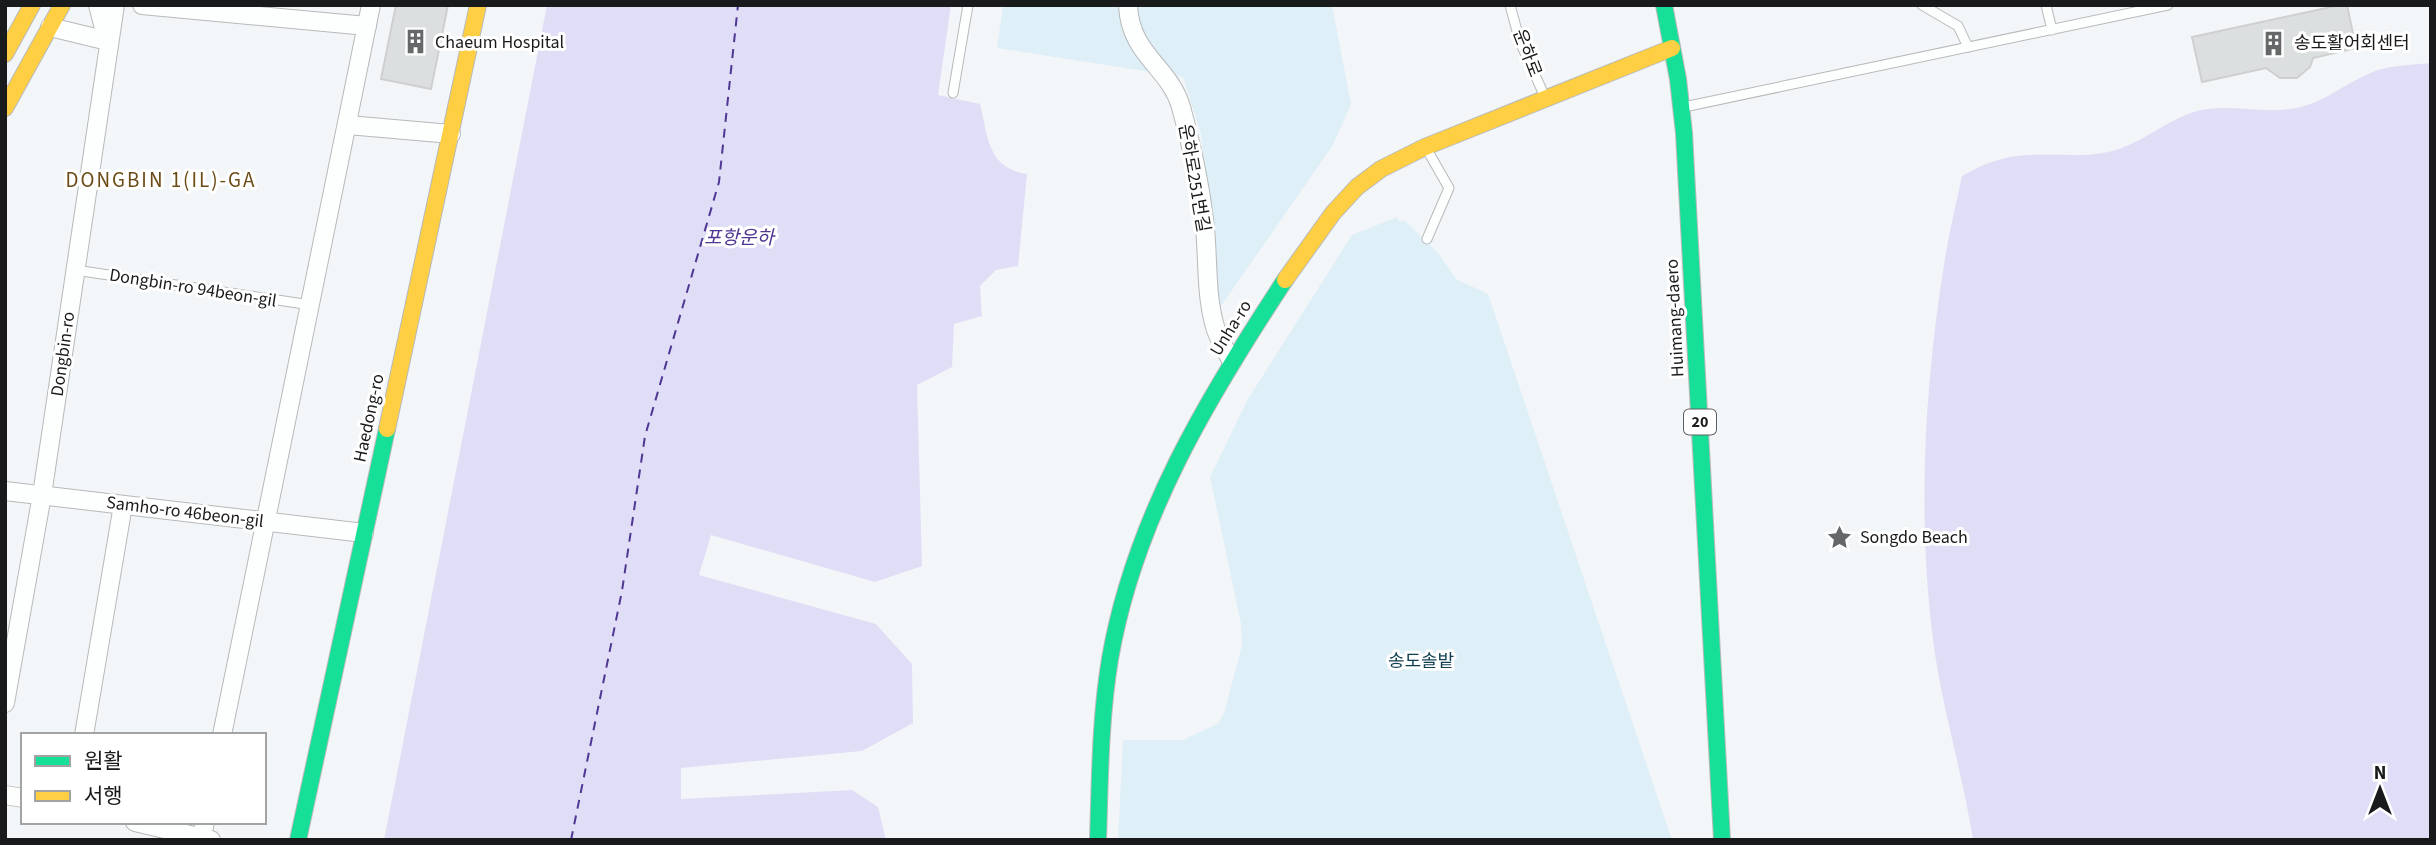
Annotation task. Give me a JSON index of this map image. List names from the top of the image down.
{
  "streets": {
    "street": [
      "운하로251번길",
      "Huimang-daero",
      "Unha-ro",
      "Dongbin-ro",
      "Haedong-ro",
      "20",
      "Samho-ro 46beon-gil"
    ],
    "lane": ["운하로", "Dongbin-ro 94beon-gil"]
  },
  "crossings": [
    ["운하로", "Unha-ro"],
    ["운하로251번길", "Unha-ro"],
    ["Dongbin-ro 94beon-gil", "Dongbin-ro"],
    ["Huimang-daero", "Unha-ro"],
    ["Dongbin-ro", "Samho-ro 46beon-gil"],
    ["Haedong-ro", "Samho-ro 46beon-gil"]
  ],
  "districts": ["DONGBIN 1(IL)-GA"],
  "water": ["포항운하"],
  "parks": ["송도솔밭"],
  "places": {
    "building": ["Chaeum Hospital", "송도활어회센터"],
    "place": ["Songdo Beach"]
  },
  "legend": ["원활", "서행"],
  "north": "top"
}
